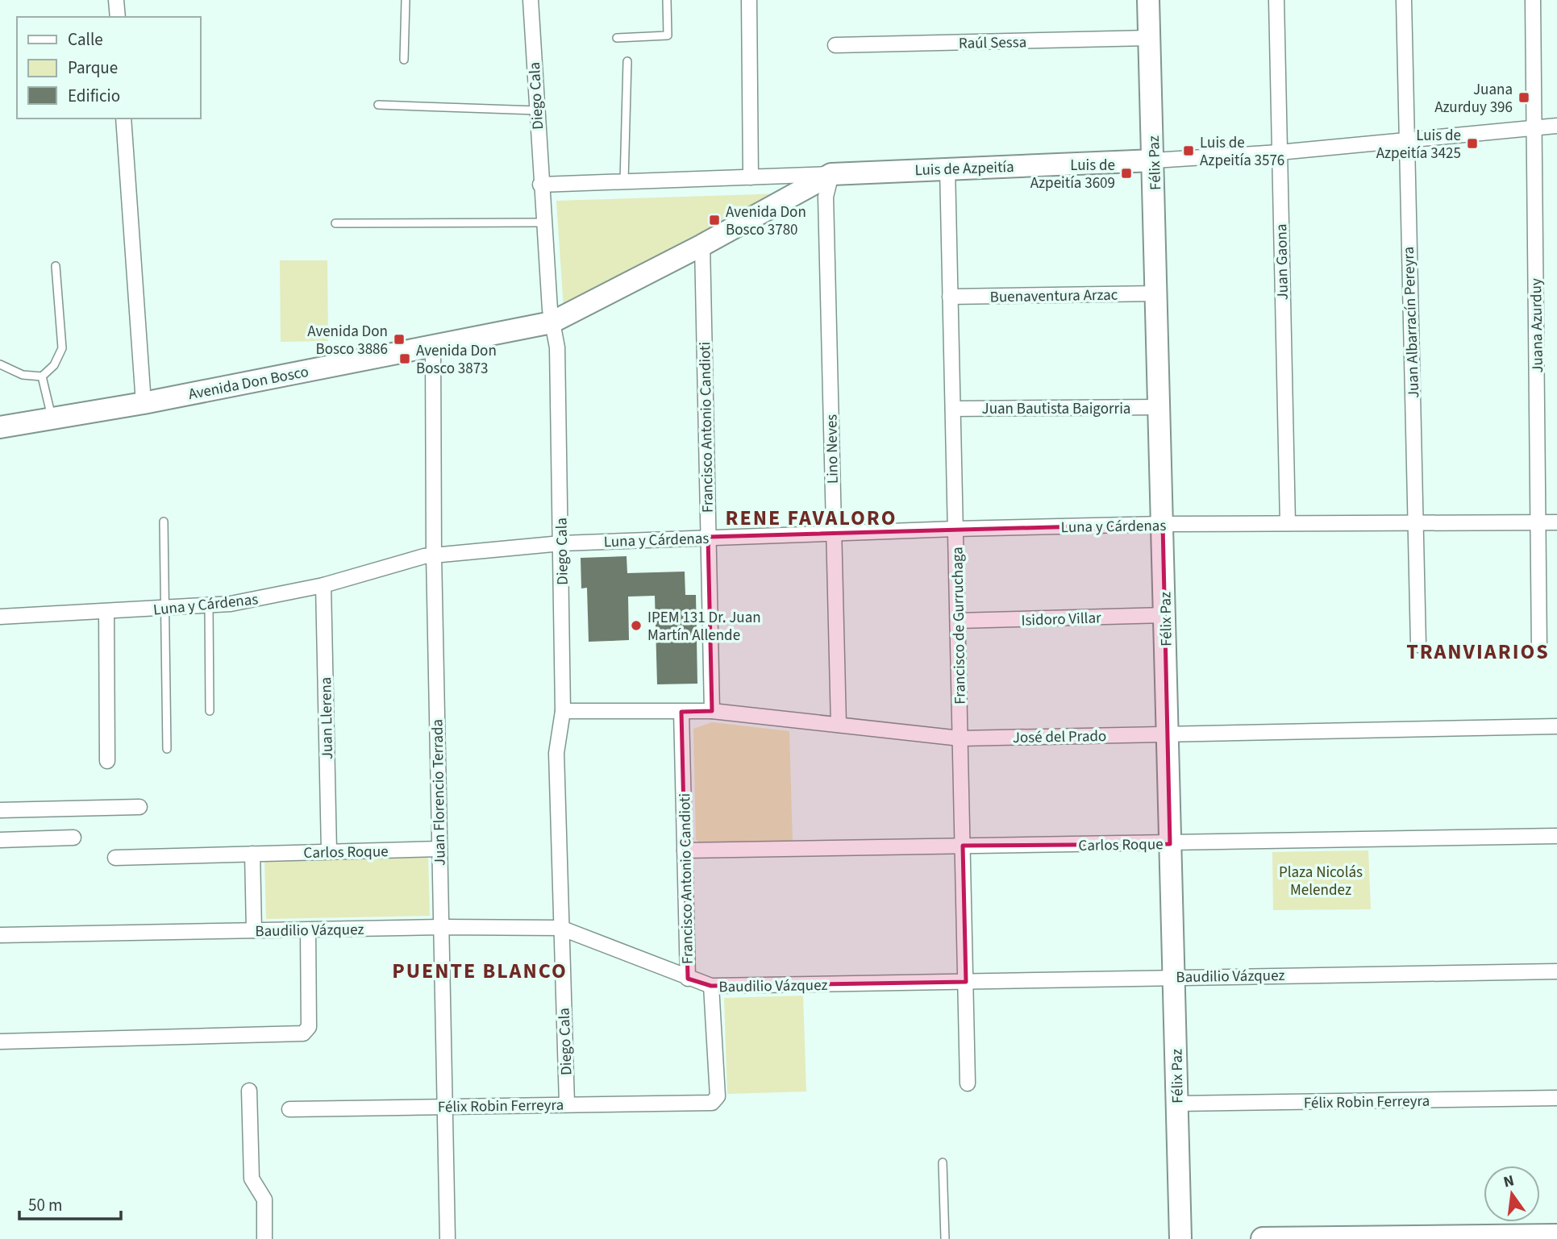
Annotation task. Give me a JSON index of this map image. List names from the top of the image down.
{
  "streets": {
    "main road": ["Félix Paz", "Luis de Azpeitía", "Avenida Don Bosco"],
    "street": [
      "Raúl Sessa",
      "Diego Cala",
      "Juan Gaona",
      "Buenaventura Arzac",
      "Juan Albarracín Pereyra",
      "Juana Azurduy",
      "Juan Bautista Baigorria",
      "Francisco Antonio Candioti",
      "Lino Neves",
      "Luna y Cárdenas",
      "Isidoro Villar",
      "Francisco de Gurruchaga",
      "Juan Llerena",
      "José del Prado",
      "Juan Florencio Terrada",
      "Carlos Roque",
      "Baudilio Vázquez",
      "Félix Robin Ferreyra"
    ]
  },
  "crossings": [
    ["Raúl Sessa", "Félix Paz"],
    ["Diego Cala", "Luis de Azpeitía"],
    ["Diego Cala", "Avenida Don Bosco"],
    ["Diego Cala", "Luna y Cárdenas"],
    ["Diego Cala", "José del Prado"],
    ["Diego Cala", "Baudilio Vázquez"],
    ["Diego Cala", "Félix Robin Ferreyra"],
    ["Félix Paz", "Luis de Azpeitía"],
    ["Félix Paz", "Buenaventura Arzac"],
    ["Félix Paz", "Juan Bautista Baigorria"],
    ["Félix Paz", "Luna y Cárdenas"],
    ["Félix Paz", "Isidoro Villar"],
    ["Félix Paz", "José del Prado"],
    ["Félix Paz", "Carlos Roque"],
    ["Félix Paz", "Baudilio Vázquez"],
    ["Félix Paz", "Félix Robin Ferreyra"],
    ["Luis de Azpeitía", "Juan Gaona"],
    ["Luis de Azpeitía", "Juan Albarracín Pereyra"],
    ["Luis de Azpeitía", "Juana Azurduy"],
    ["Luis de Azpeitía", "Avenida Don Bosco"],
    ["Luis de Azpeitía", "Lino Neves"],
    ["Luis de Azpeitía", "Francisco de Gurruchaga"],
    ["Juan Gaona", "Luna y Cárdenas"],
    ["Buenaventura Arzac", "Francisco de Gurruchaga"],
    ["Juan Albarracín Pereyra", "Luna y Cárdenas"],
    ["Juana Azurduy", "Luna y Cárdenas"],
    ["Avenida Don Bosco", "Francisco Antonio Candioti"],
    ["Avenida Don Bosco", "Lino Neves"],
    ["Avenida Don Bosco", "Juan Florencio Terrada"],
    ["Juan Bautista Baigorria", "Francisco de Gurruchaga"],
    ["Francisco Antonio Candioti", "Luna y Cárdenas"],
    ["Francisco Antonio Candioti", "José del Prado"],
    ["Francisco Antonio Candioti", "Carlos Roque"],
    ["Francisco Antonio Candioti", "Baudilio Vázquez"],
    ["Lino Neves", "Luna y Cárdenas"],
    ["Lino Neves", "José del Prado"],
    ["Luna y Cárdenas", "Francisco de Gurruchaga"],
    ["Luna y Cárdenas", "Juan Llerena"],
    ["Luna y Cárdenas", "Juan Florencio Terrada"],
    ["Isidoro Villar", "Francisco de Gurruchaga"],
    ["Francisco de Gurruchaga", "José del Prado"],
    ["Francisco de Gurruchaga", "Carlos Roque"],
    ["Francisco de Gurruchaga", "Baudilio Vázquez"],
    ["Juan Llerena", "Carlos Roque"],
    ["Juan Florencio Terrada", "Carlos Roque"],
    ["Juan Florencio Terrada", "Baudilio Vázquez"],
    ["Juan Florencio Terrada", "Félix Robin Ferreyra"],
    ["Baudilio Vázquez", "Félix Robin Ferreyra"]
  ],
  "districts": ["RENE FAVALORO", "TRANVIARIOS", "PUENTE BLANCO"],
  "parks": ["Plaza Nicolás Melendez"],
  "places": {
    "transit": [
      "Juana Azurduy 396",
      "Luis de Azpeitía 3425",
      "Luis de Azpeitía 3576",
      "Luis de Azpeitía 3609",
      "Avenida Don Bosco 3780",
      "Avenida Don Bosco 3886",
      "Avenida Don Bosco 3873"
    ],
    "other": ["IPEM 131 Dr. Juan Martín Allende"]
  },
  "legend": ["Calle", "Parque", "Edificio"],
  "scale_bar": "50 m",
  "north": "top"
}
